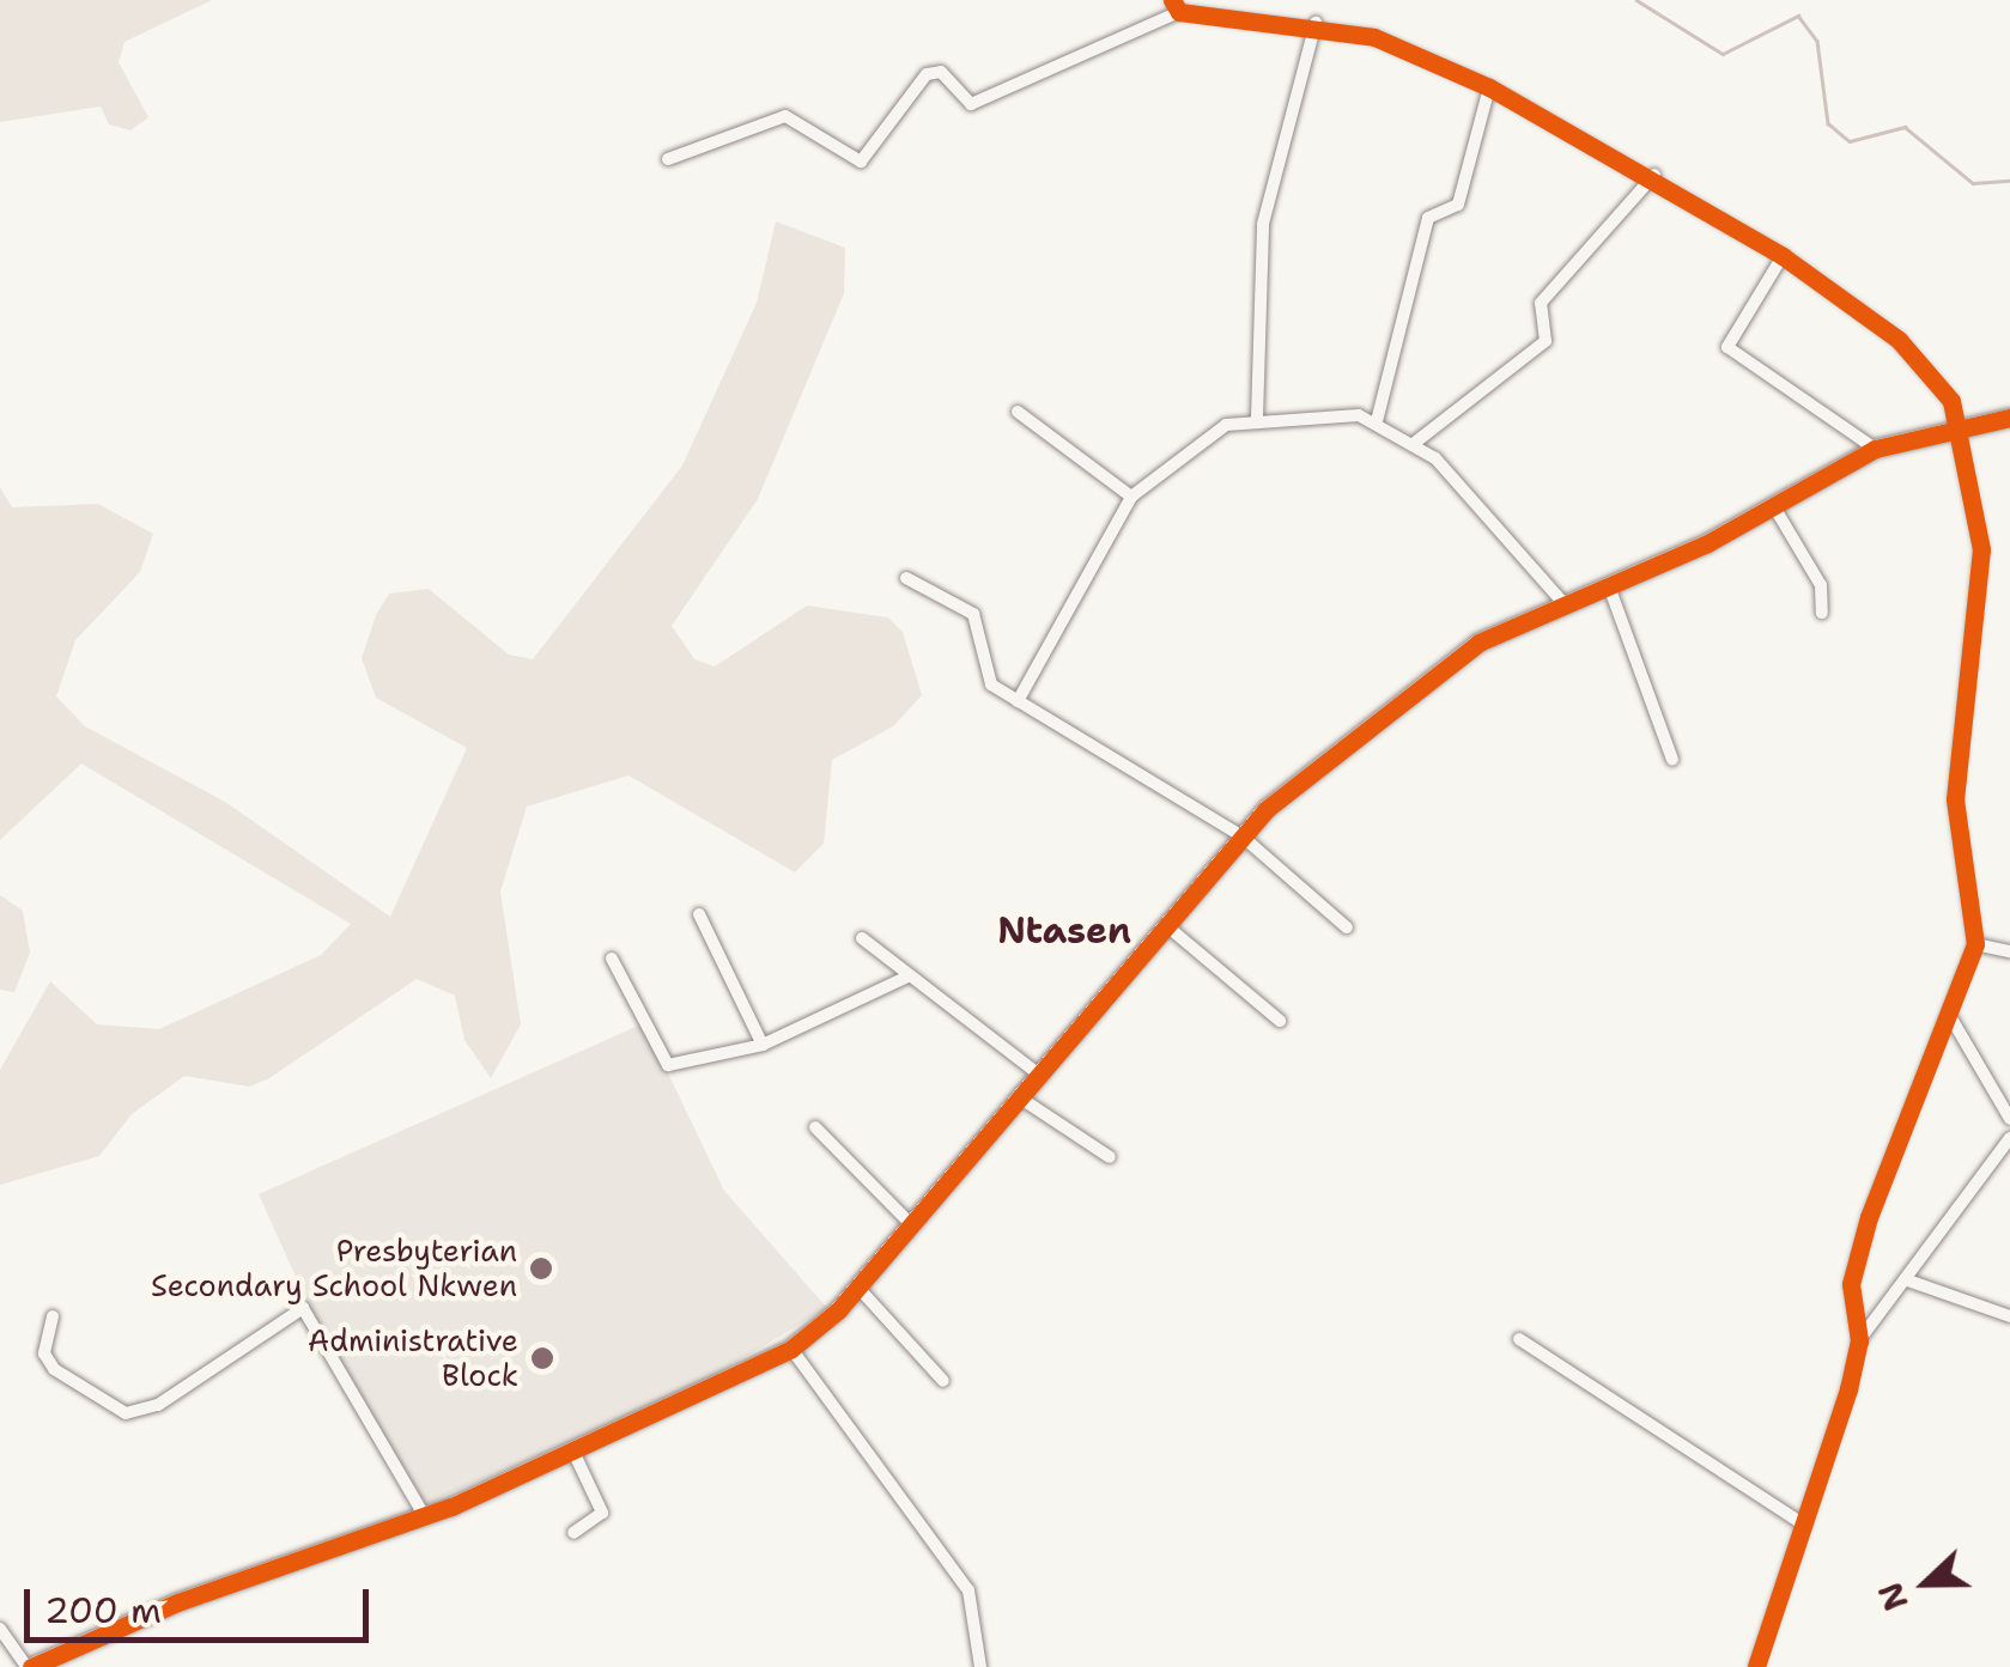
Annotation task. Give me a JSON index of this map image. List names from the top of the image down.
{
  "districts": ["Ntasen"],
  "places": ["Presbyterian Secondary School Nkwen", "Administrative Block"],
  "scale_bar": "200 m",
  "north": "left"
}
